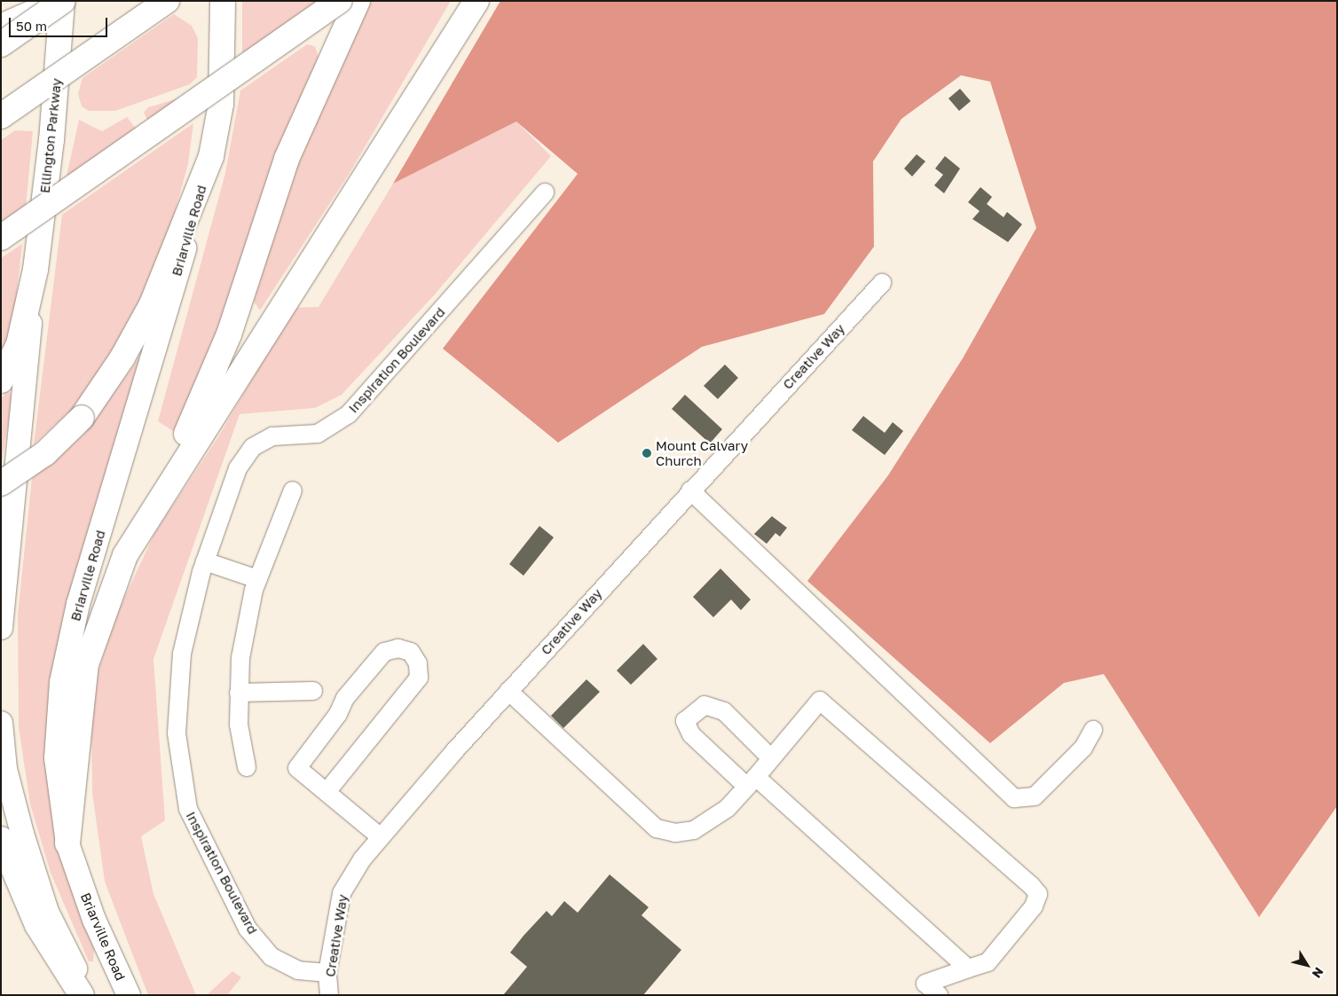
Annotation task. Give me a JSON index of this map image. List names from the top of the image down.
{
  "streets": {
    "highway": ["Ellington Parkway"],
    "main road": ["Briarville Road"],
    "street": ["Creative Way", "Inspiration Boulevard"]
  },
  "crossings": [
    ["Creative Way", "Inspiration Boulevard"]
  ],
  "places": ["Mount Calvary Church"],
  "scale_bar": "50 m",
  "north": "bottom right"
}
